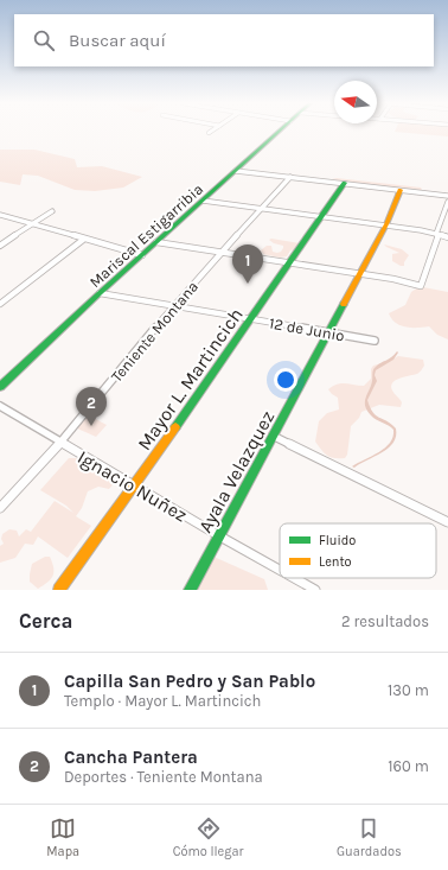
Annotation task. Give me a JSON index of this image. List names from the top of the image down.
{
  "streets": {
    "street": [
      "Mariscal Estigarribia",
      "12 de Junio",
      "Teniente Montana",
      "Mayor L. Martincich",
      "Ayala Velazquez",
      "Ignacio Nuñez"
    ]
  },
  "crossings": [
    ["Mariscal Estigarribia", "12 de Junio"],
    ["12 de Junio", "Teniente Montana"],
    ["12 de Junio", "Mayor L. Martincich"],
    ["12 de Junio", "Ayala Velazquez"],
    ["Teniente Montana", "Ignacio Nuñez"],
    ["Mayor L. Martincich", "Ignacio Nuñez"],
    ["Ayala Velazquez", "Ignacio Nuñez"]
  ],
  "legend": ["Fluido", "Lento"],
  "north": "left",
  "page": {
    "search": "Buscar aquí",
    "pins": ["1", "2"],
    "heading": ["Cerca", "2 resultados"],
    "list": [
      {
        "mark": "1",
        "name": "Capilla San Pedro y San Pablo",
        "note": "Templo · Mayor L. Martincich",
        "value": "130 m"
      },
      {
        "mark": "2",
        "name": "Cancha Pantera",
        "note": "Deportes · Teniente Montana",
        "value": "160 m"
      }
    ],
    "nav": ["Mapa", "Cómo llegar", "Guardados"]
  }
}
